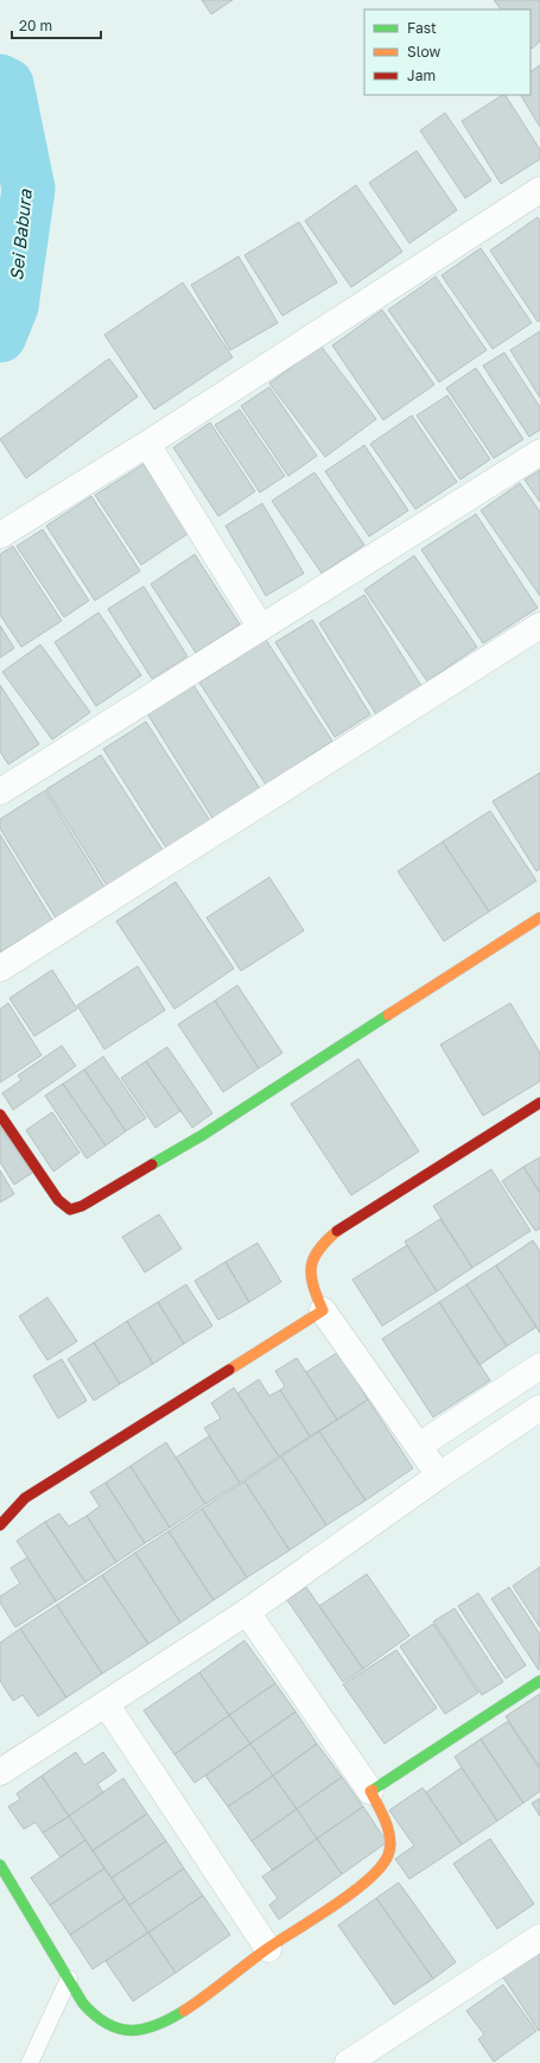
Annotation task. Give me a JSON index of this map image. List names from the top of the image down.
{
  "water": ["Sei Babura"],
  "legend": ["Fast", "Slow", "Jam"],
  "scale_bar": "20 m"
}
